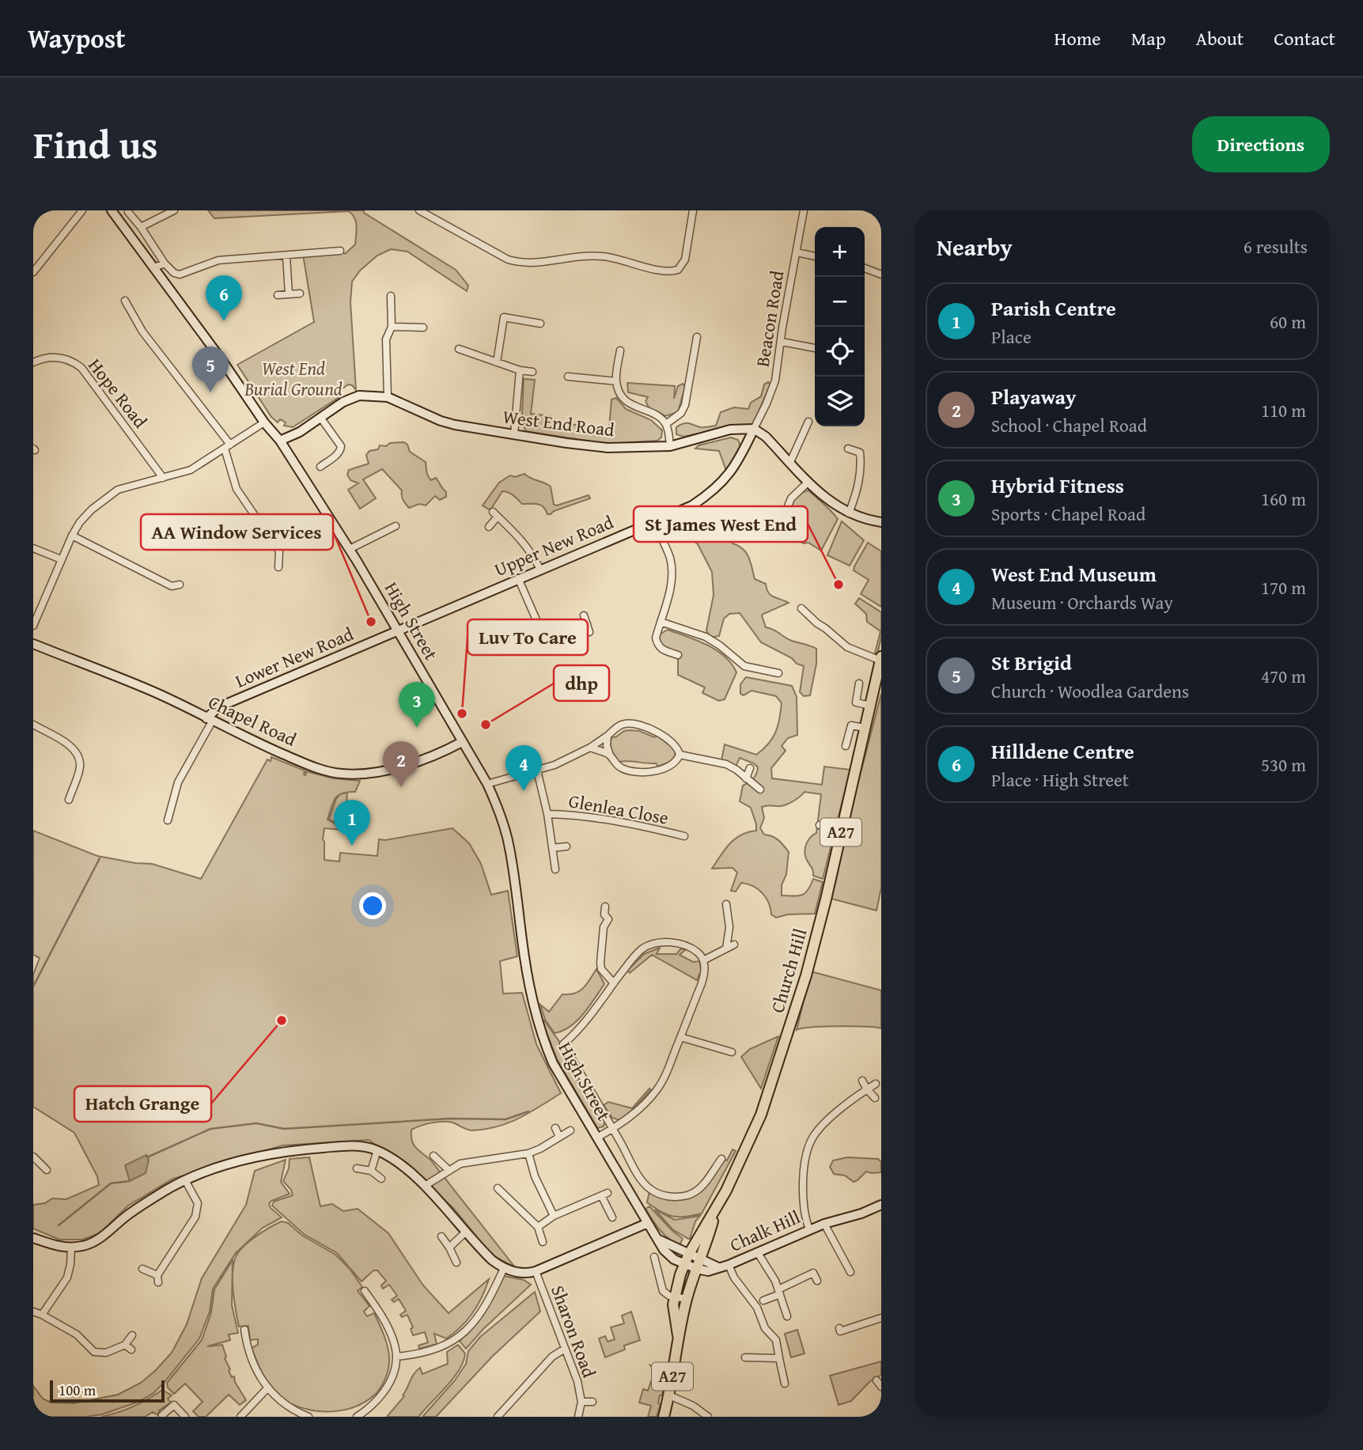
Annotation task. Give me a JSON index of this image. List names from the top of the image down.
{
  "streets": {
    "main road": ["A27", "Church Hill"],
    "street": [
      "Beacon Road",
      "Hope Road",
      "West End Road",
      "Upper New Road",
      "High Street",
      "Lower New Road",
      "Chapel Road",
      "Glenlea Close",
      "Chalk Hill",
      "Sharon Road"
    ]
  },
  "crossings": [
    ["Beacon Road", "West End Road"],
    ["Beacon Road", "Upper New Road"],
    ["West End Road", "Upper New Road"],
    ["West End Road", "High Street"],
    ["Upper New Road", "High Street"],
    ["Upper New Road", "Lower New Road"],
    ["High Street", "Lower New Road"],
    ["High Street", "Chapel Road"],
    ["High Street", "A27"],
    ["High Street", "Church Hill"],
    ["High Street", "Chalk Hill"],
    ["Lower New Road", "Chapel Road"],
    ["A27", "Church Hill"],
    ["A27", "Chalk Hill"],
    ["Church Hill", "Chalk Hill"]
  ],
  "parks": ["West End Burial Ground"],
  "places": [
    "St James West End",
    "AA Window Services",
    "Luv To Care",
    "dhp",
    "Hatch Grange"
  ],
  "scale_bar": "100 m",
  "page": {
    "header": "Waypost",
    "nav": [
      "Home",
      "Map",
      "About",
      "Contact"
    ],
    "title": "Find us",
    "buttons": "Directions",
    "heading": ["Nearby", "6 results"],
    "map_buttons": ["+", "−"],
    "pins": [
      "6",
      "5",
      "3",
      "2",
      "4",
      "1"
    ],
    "list": [
      {
        "mark": "1",
        "name": "Parish Centre",
        "note": "Place",
        "value": "60 m"
      },
      {
        "mark": "2",
        "name": "Playaway",
        "note": "School · Chapel Road",
        "value": "110 m"
      },
      {
        "mark": "3",
        "name": "Hybrid Fitness",
        "note": "Sports · Chapel Road",
        "value": "160 m"
      },
      {
        "mark": "4",
        "name": "West End Museum",
        "note": "Museum · Orchards Way",
        "value": "170 m"
      },
      {
        "mark": "5",
        "name": "St Brigid",
        "note": "Church · Woodlea Gardens",
        "value": "470 m"
      },
      {
        "mark": "6",
        "name": "Hilldene Centre",
        "note": "Place · High Street",
        "value": "530 m"
      }
    ],
    "scale": "100 m"
  }
}
